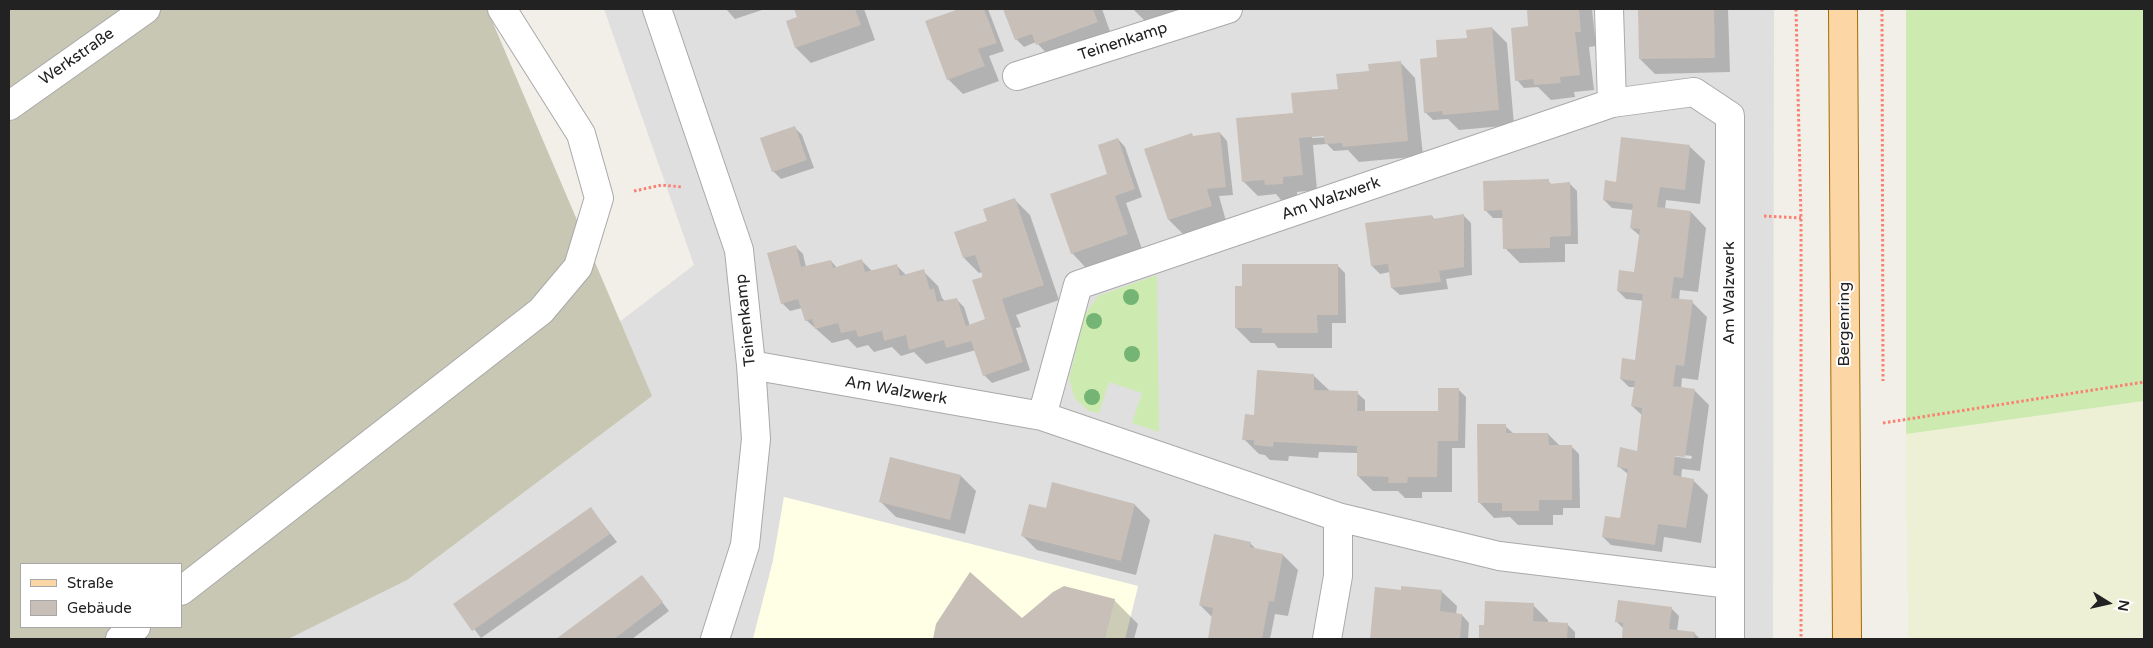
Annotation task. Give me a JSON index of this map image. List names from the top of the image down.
{
  "streets": {
    "main road": ["Bergenring"],
    "street": ["Teinenkamp", "Werkstraße", "Am Walzwerk"]
  },
  "crossings": [
    ["Teinenkamp", "Am Walzwerk"]
  ],
  "legend": ["Straße", "Gebäude"],
  "north": "right"
}
